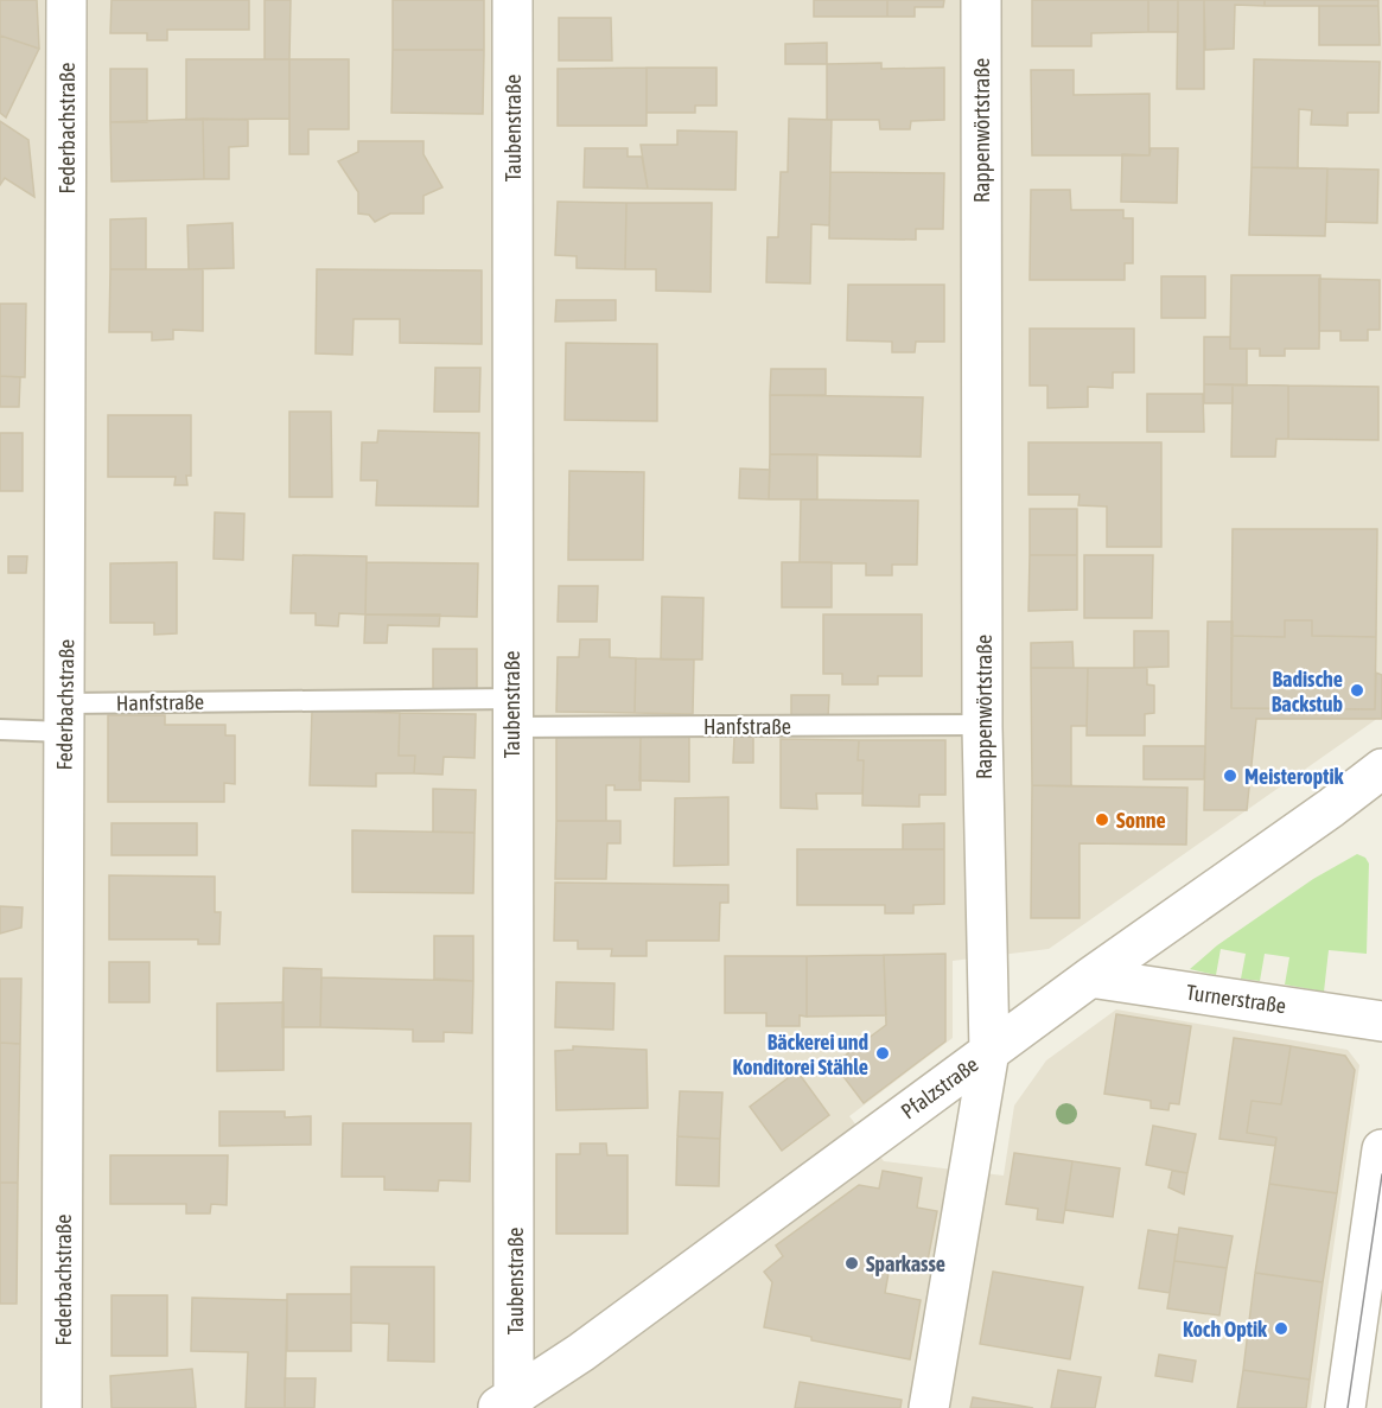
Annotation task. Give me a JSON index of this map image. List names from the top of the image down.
{
  "streets": {
    "street": [
      "Federbachstraße",
      "Taubenstraße",
      "Rappenwörtstraße",
      "Turnerstraße",
      "Pfalzstraße"
    ],
    "lane": ["Hanfstraße"]
  },
  "crossings": [
    ["Federbachstraße", "Hanfstraße"],
    ["Taubenstraße", "Hanfstraße"],
    ["Taubenstraße", "Pfalzstraße"],
    ["Rappenwörtstraße", "Hanfstraße"],
    ["Rappenwörtstraße", "Pfalzstraße"],
    ["Turnerstraße", "Pfalzstraße"]
  ],
  "places": [
    "Badische Backstub",
    "Meisteroptik",
    "Sonne",
    "Bäckerei und Konditorei Stähle",
    "Sparkasse",
    "Koch Optik"
  ]
}
